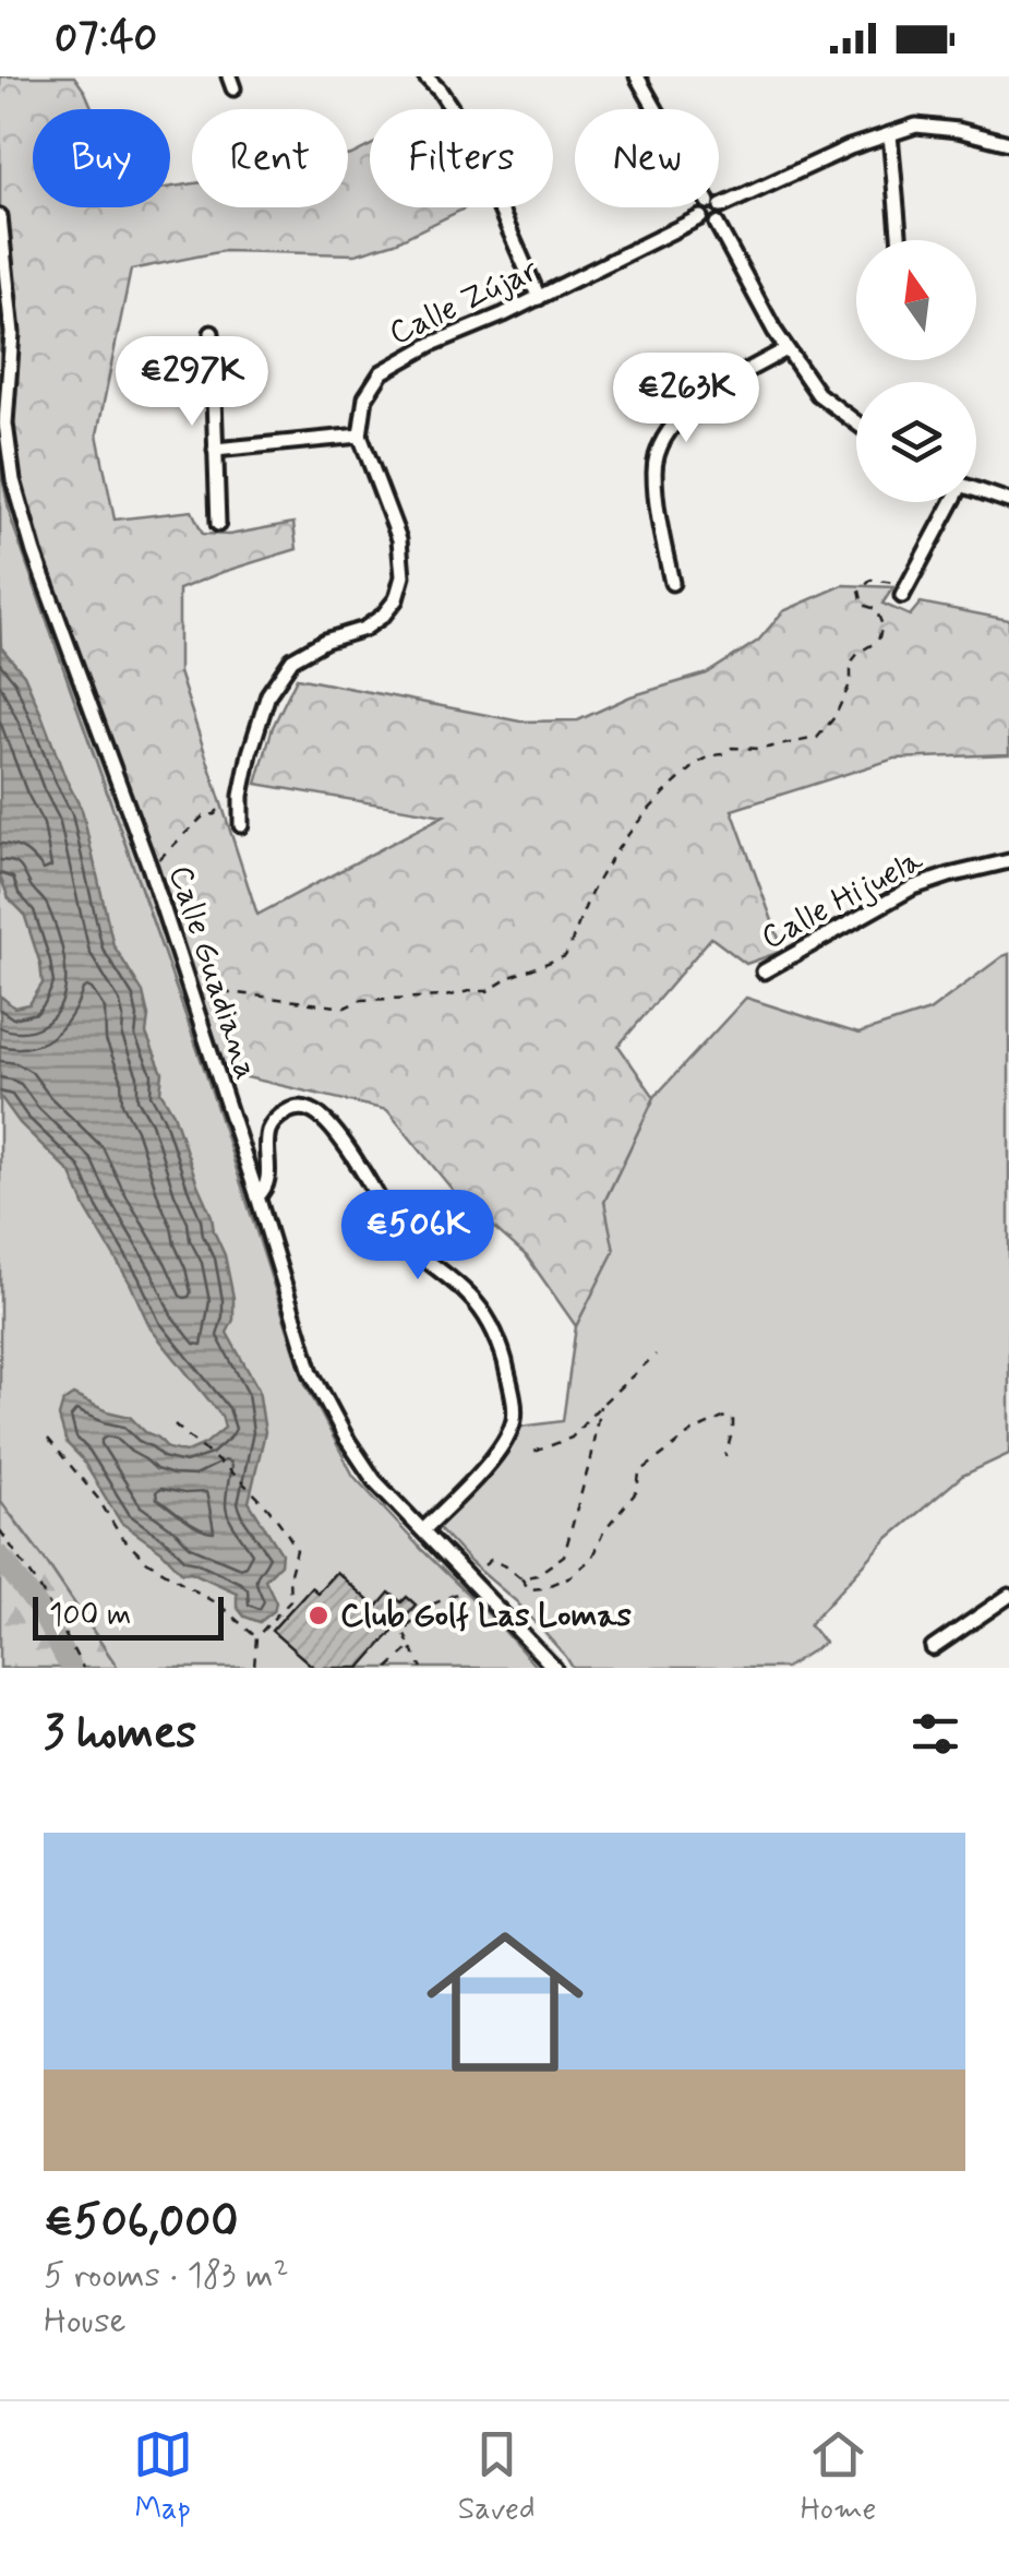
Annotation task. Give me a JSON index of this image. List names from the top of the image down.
{
  "streets": {
    "street": ["Calle Zújar", "Calle Hijuela", "Calle Guadiana"]
  },
  "places": ["Club Golf Las Lomas"],
  "scale_bar": "100 m",
  "north": "top",
  "page": {
    "status": "07:40",
    "chip": [
      "Buy",
      "Rent",
      "Filters",
      "New"
    ],
    "price": ["€297K", "€263K", "€506K"],
    "scale": "100 m",
    "heading": "3 homes",
    "list": [
      {
        "name": "€506,000",
        "note": "5 rooms · 183 m² · House"
      }
    ],
    "tabs": ["Map", "Saved", "Home"]
  }
}
